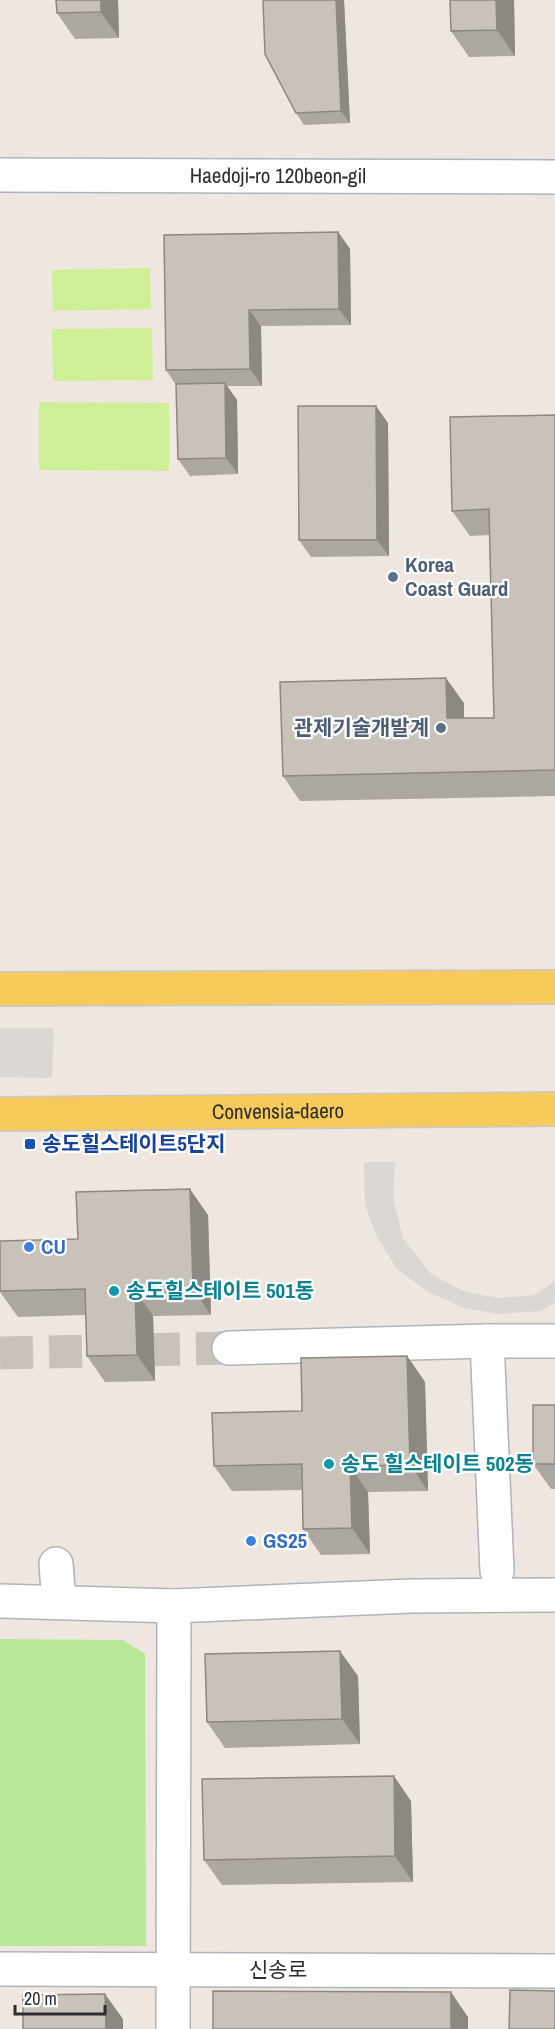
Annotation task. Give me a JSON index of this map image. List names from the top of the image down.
{
  "streets": {
    "main road": ["Convensia-daero"],
    "street": ["Haedoji-ro 120beon-gil", "신송로"]
  },
  "places": {
    "other": [
      "Korea Coast Guard",
      "관제기술개발계",
      "CU",
      "송도힐스테이트 501동",
      "송도 힐스테이트 502동",
      "GS25"
    ],
    "transit": ["송도힐스테이트5단지"]
  },
  "scale_bar": "20 m"
}
